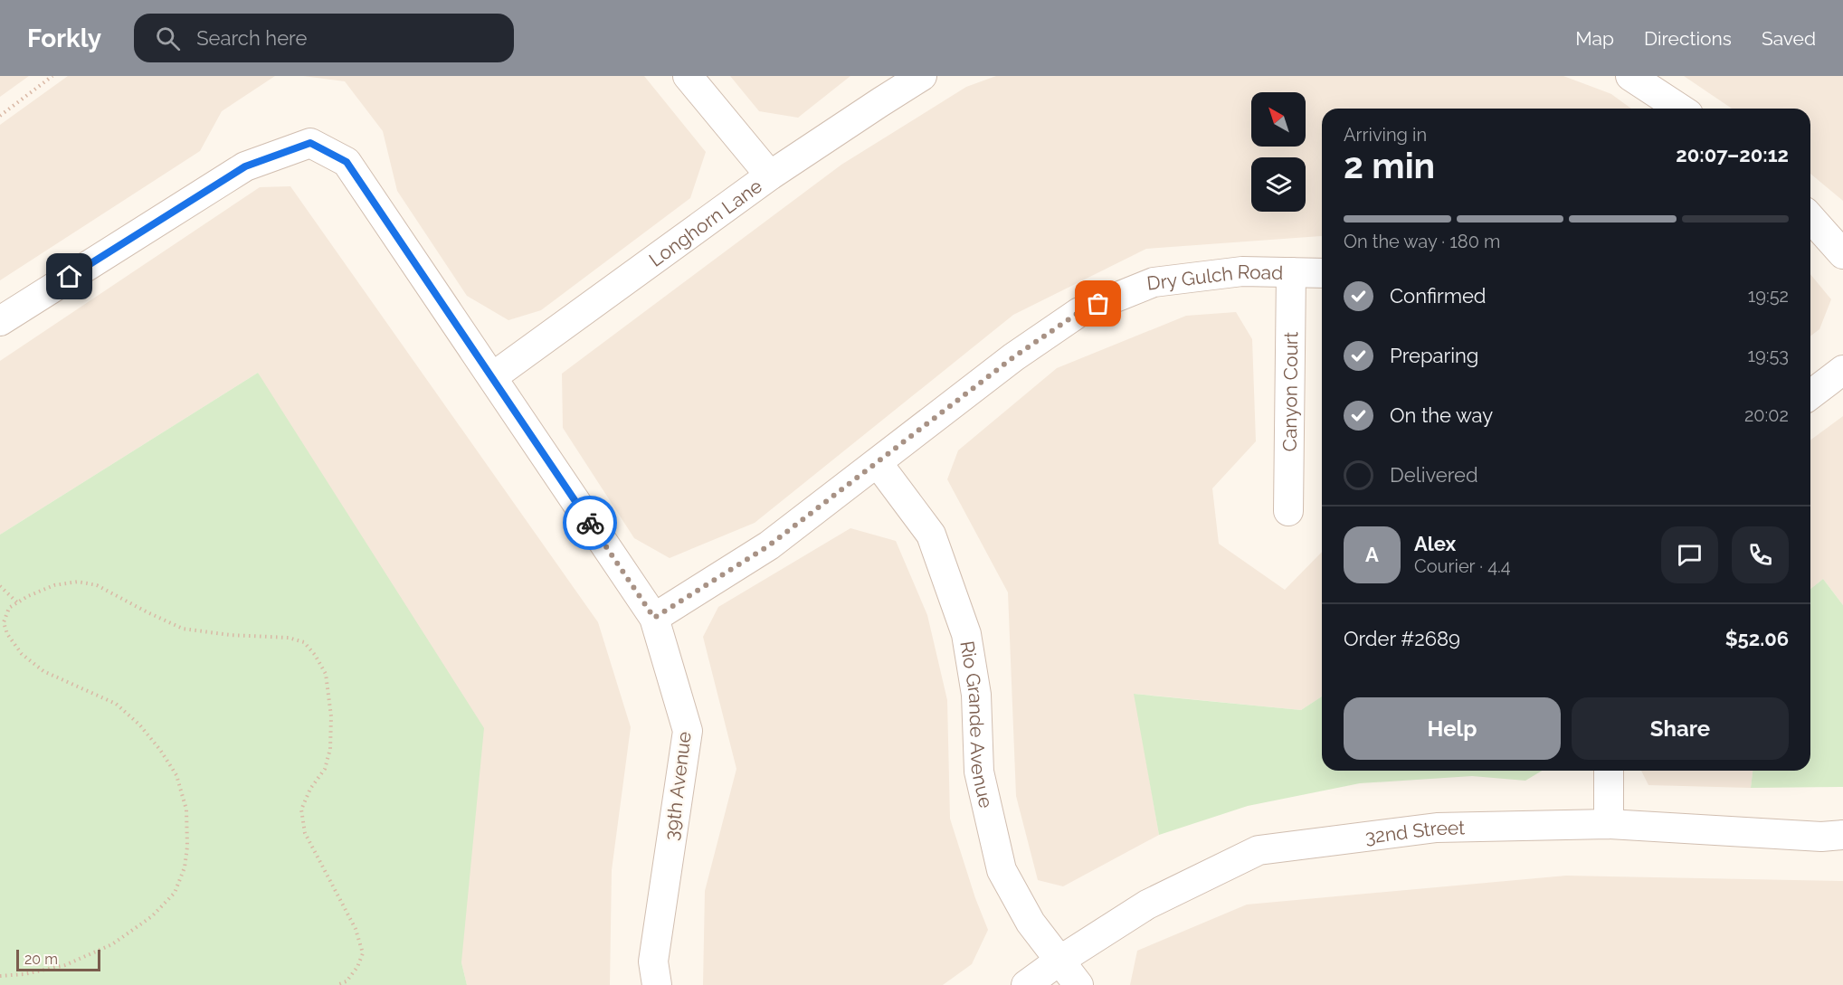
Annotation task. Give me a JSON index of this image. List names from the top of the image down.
{
  "streets": {
    "street": [
      "Longhorn Lane",
      "Dry Gulch Road",
      "Canyon Court",
      "Rio Grande Avenue",
      "39th Avenue",
      "32nd Street"
    ]
  },
  "crossings": [
    ["Longhorn Lane", "39th Avenue"],
    ["Dry Gulch Road", "Canyon Court"],
    ["Dry Gulch Road", "Rio Grande Avenue"],
    ["Dry Gulch Road", "39th Avenue"],
    ["Rio Grande Avenue", "32nd Street"]
  ],
  "scale_bar": "20 m",
  "north": "top left",
  "page": {
    "header": "Forkly",
    "search": "Search here",
    "nav": ["Map", "Directions", "Saved"],
    "heading": ["2 min", "Arriving in", "20:07–20:12"],
    "panel": [
      "Alex",
      "Courier · 4.4",
      "Order #2689",
      "$52.06"
    ],
    "bar": "On the way · 180 m",
    "list": [
      ["Confirmed", "19:52"],
      ["Preparing", "19:53"],
      ["On the way", "20:02"],
      "Delivered"
    ],
    "round": "A",
    "buttons": ["Help", "Share"],
    "scale": "20 m"
  }
}
